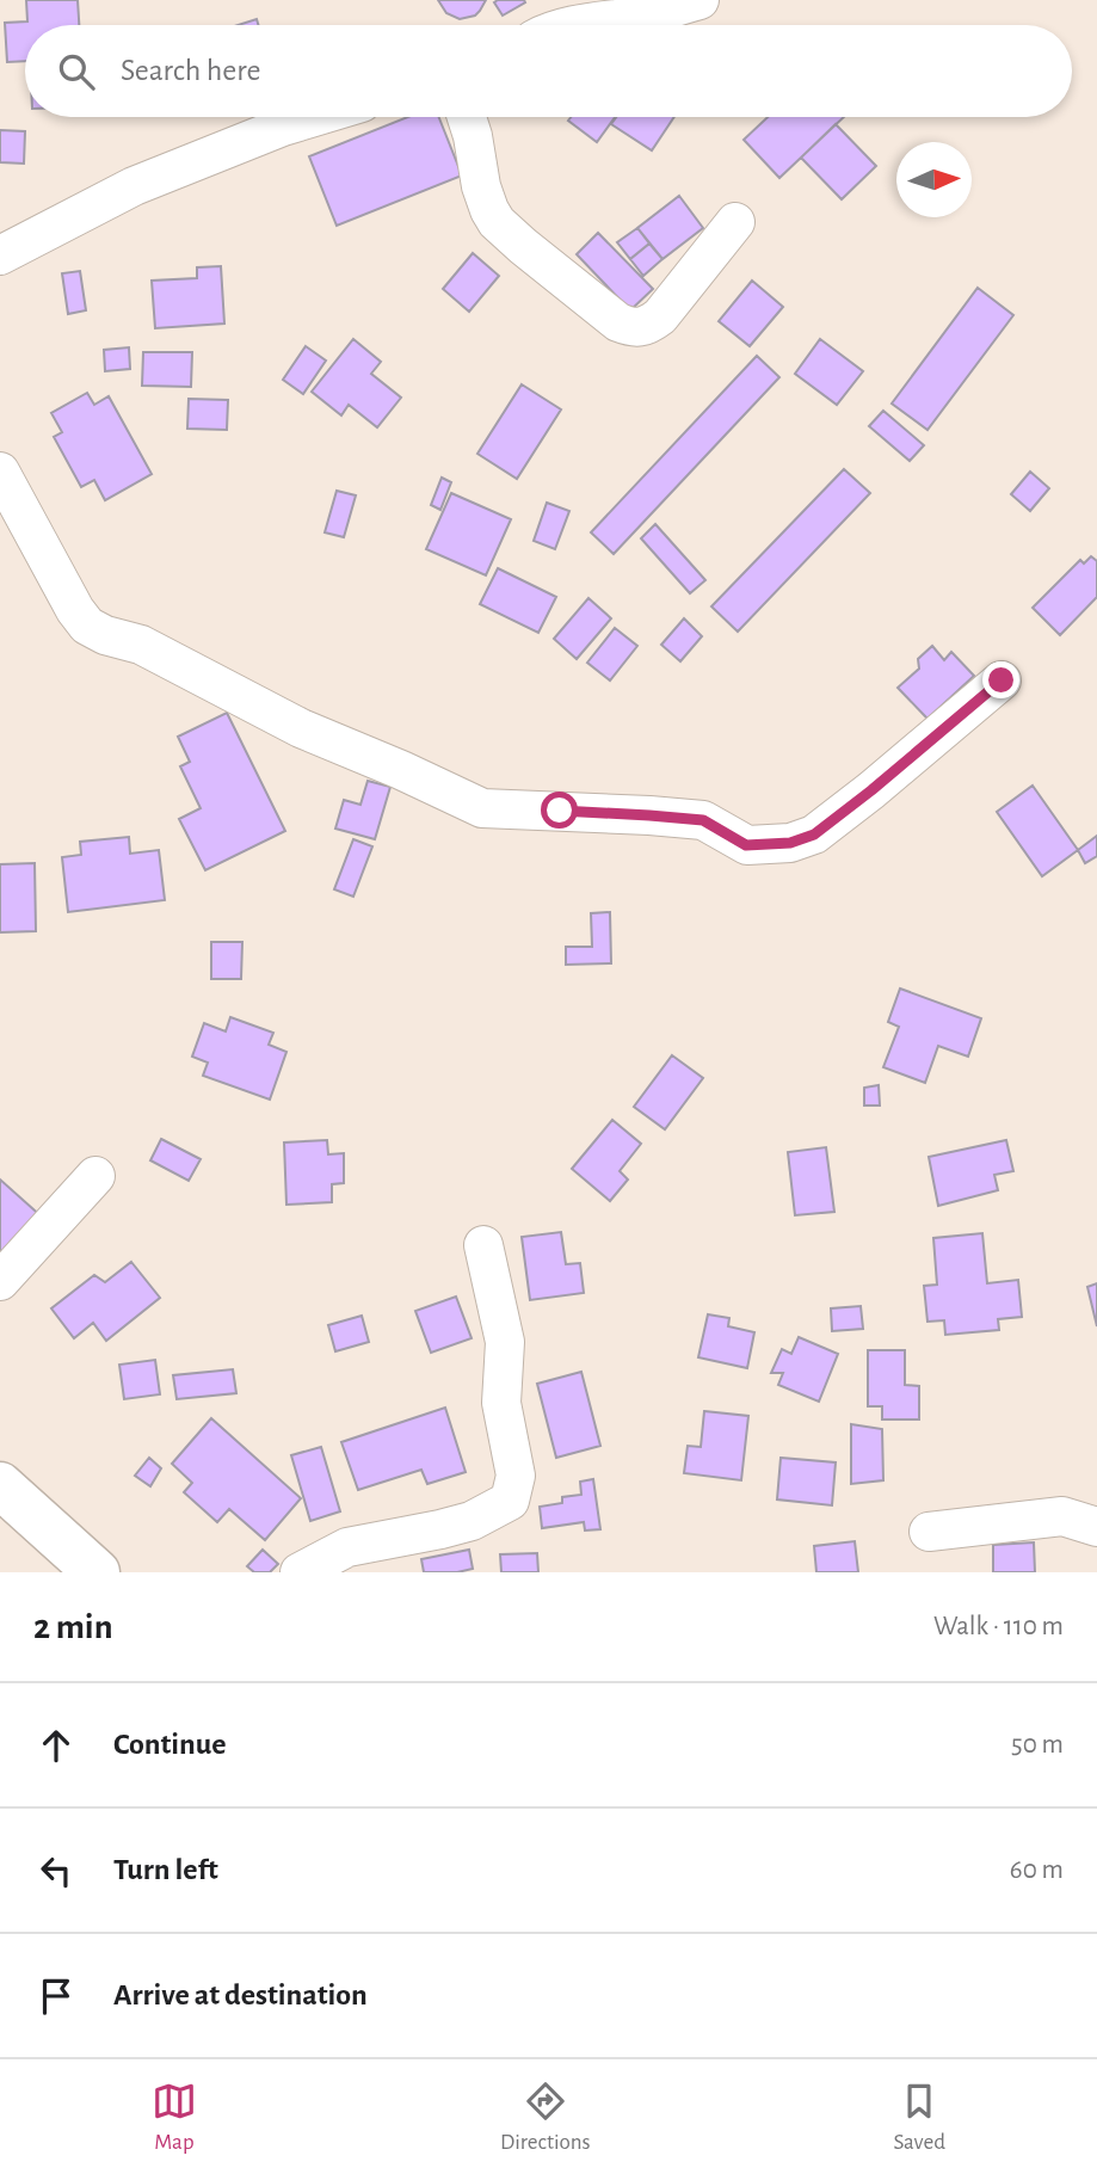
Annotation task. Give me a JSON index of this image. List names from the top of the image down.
{
  "north": "right",
  "page": {
    "search": "Search here",
    "heading": ["2 min", "Walk · 110 m"],
    "list": [
      ["Continue", "50 m"],
      ["Turn left", "60 m"],
      "Arrive at destination"
    ],
    "nav": ["Map", "Directions", "Saved"]
  }
}
